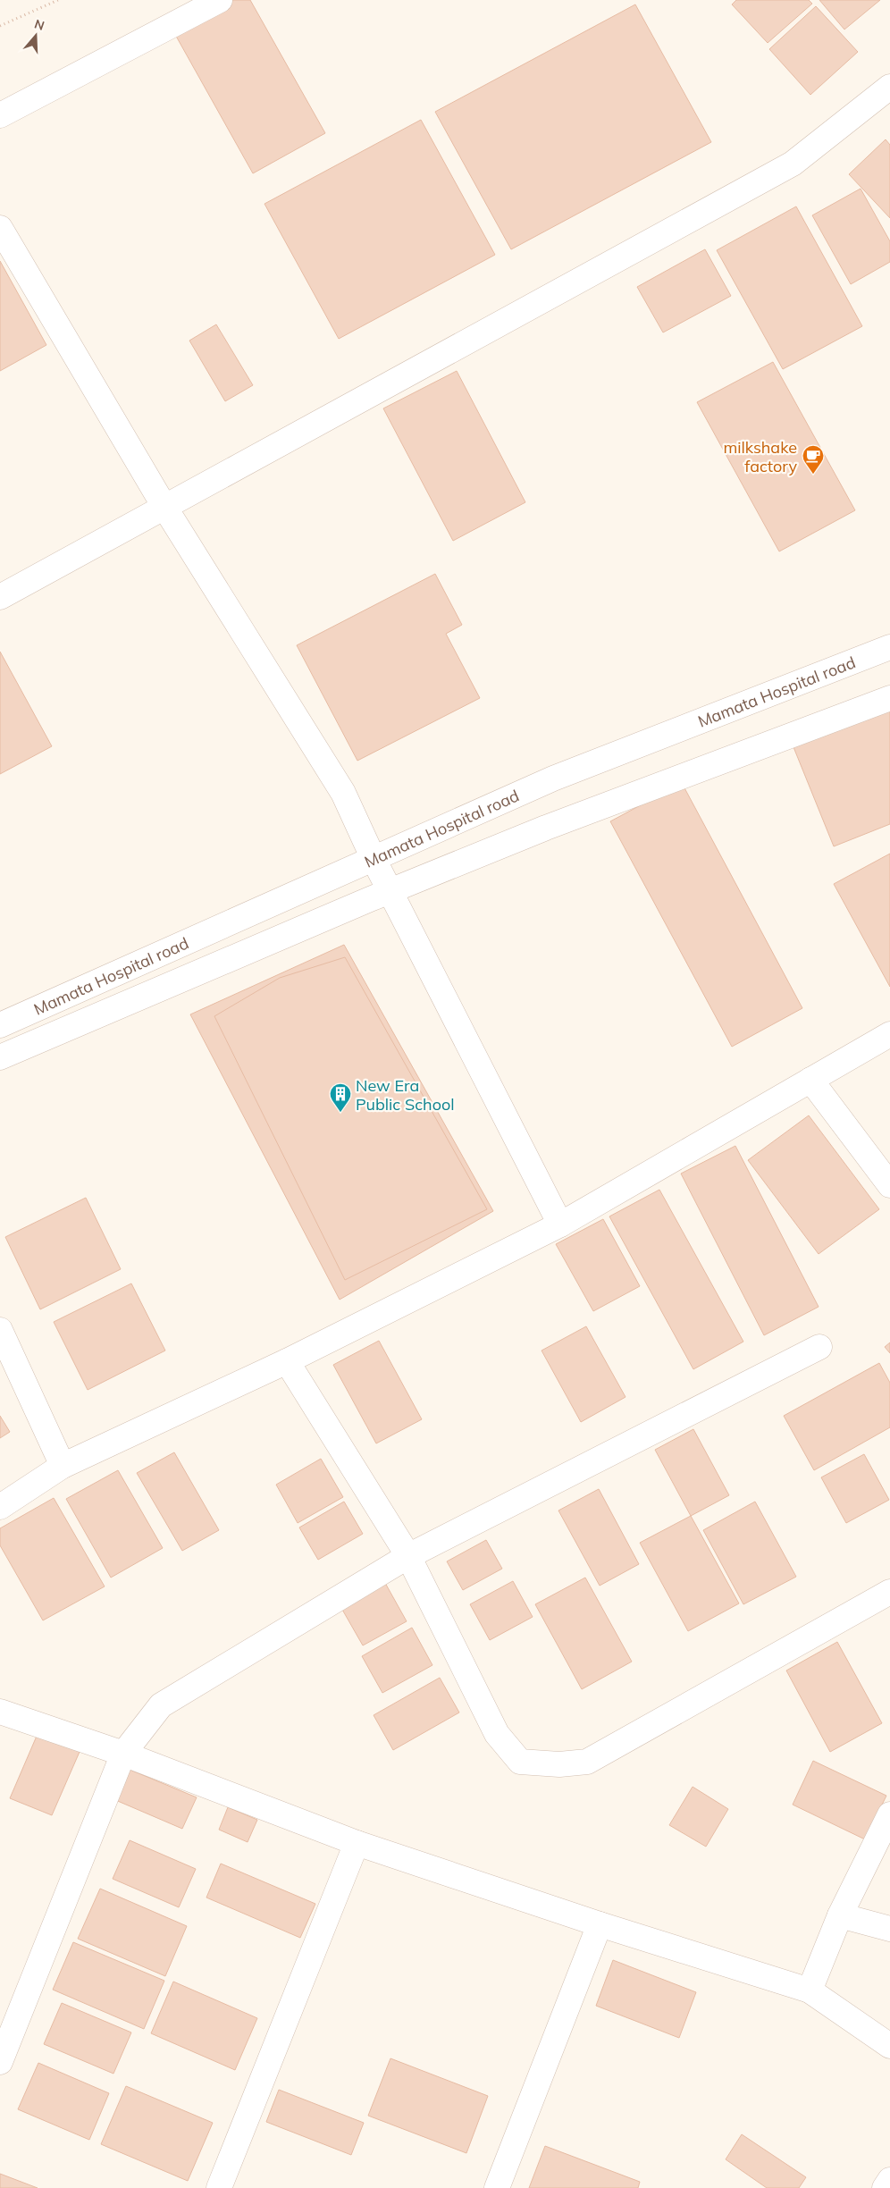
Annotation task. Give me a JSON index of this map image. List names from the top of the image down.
{
  "streets": {
    "street": ["Mamata Hospital road"]
  },
  "places": {
    "cafe": ["milkshake factory"],
    "building": ["New Era Public School"]
  },
  "north": "top"
}
